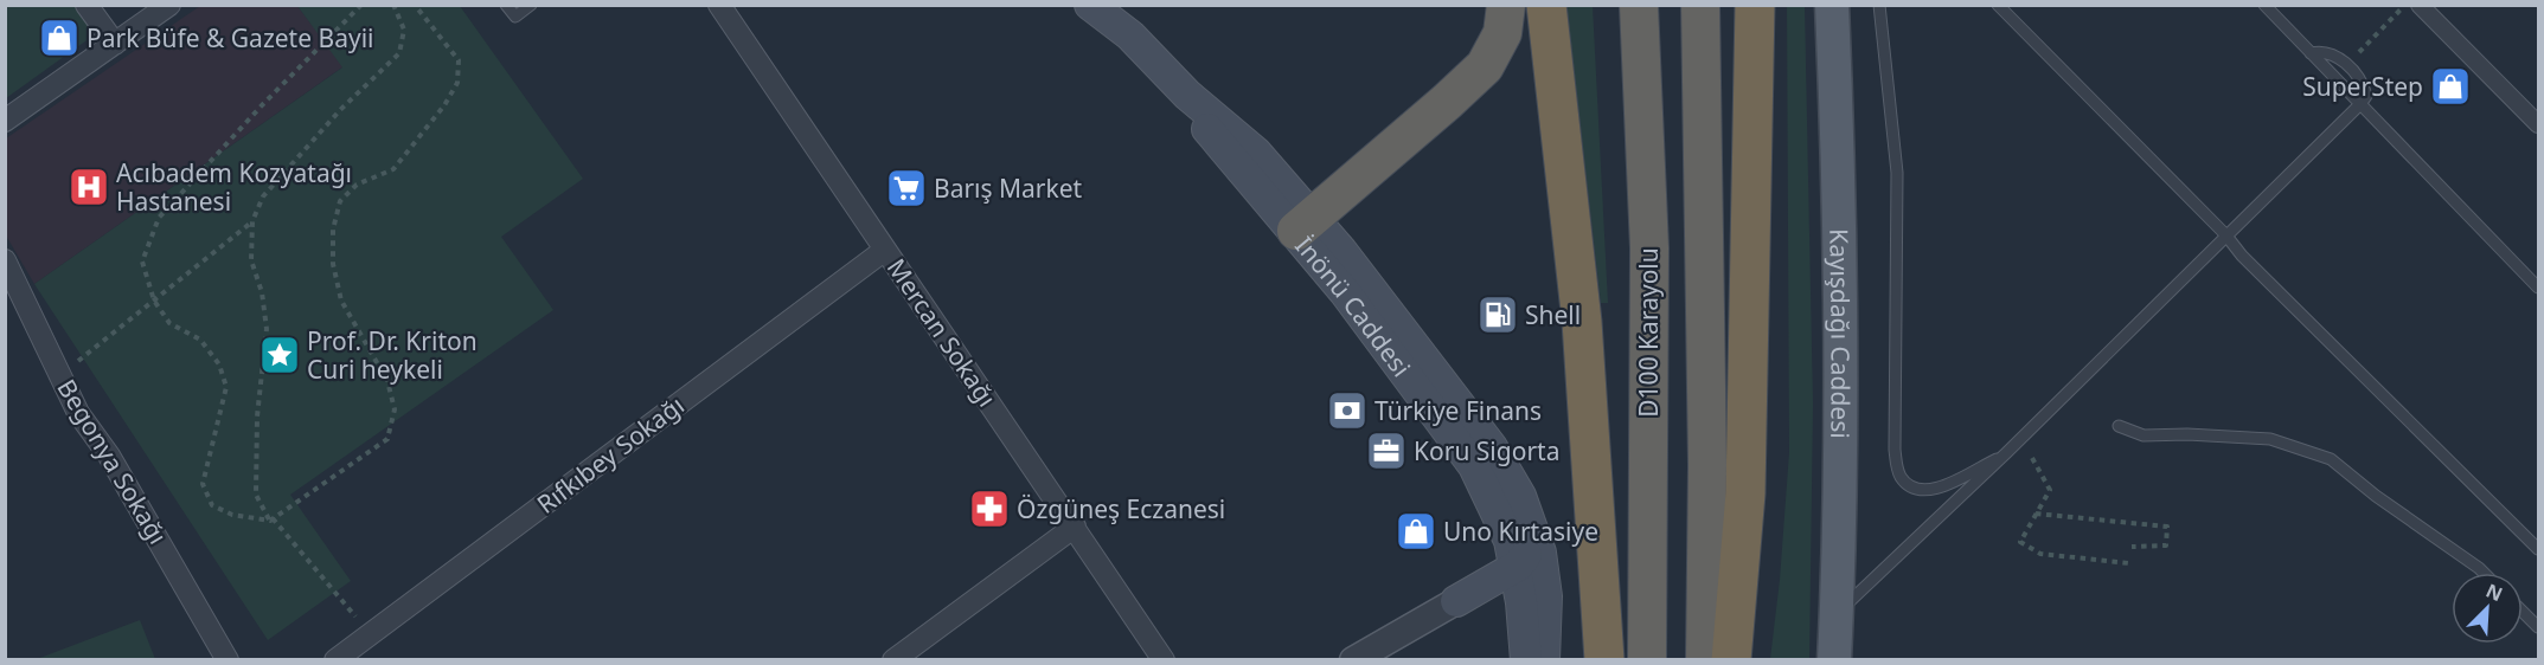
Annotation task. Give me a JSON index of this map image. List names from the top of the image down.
{
  "streets": {
    "highway": ["D100 Karayolu"],
    "main road": ["İnönü Caddesi", "Kayışdağı Caddesi"],
    "street": ["Mercan Sokağı", "Rıfkıbey Sokağı", "Begonya Sokağı"]
  },
  "crossings": [
    ["Mercan Sokağı", "Rıfkıbey Sokağı"]
  ],
  "places": {
    "shop": ["Park Büfe & Gazete Bayii", "SuperStep", "Uno Kırtasiye"],
    "hospital": ["Acıbadem Kozyatağı Hastanesi"],
    "supermarket": ["Barış Market"],
    "fuel station": ["Shell"],
    "place": ["Prof. Dr. Kriton Curi heykeli"],
    "bank": ["Türkiye Finans"],
    "office": ["Koru Sigorta"],
    "pharmacy": ["Özgüneş Eczanesi"]
  },
  "north": "top right"
}
